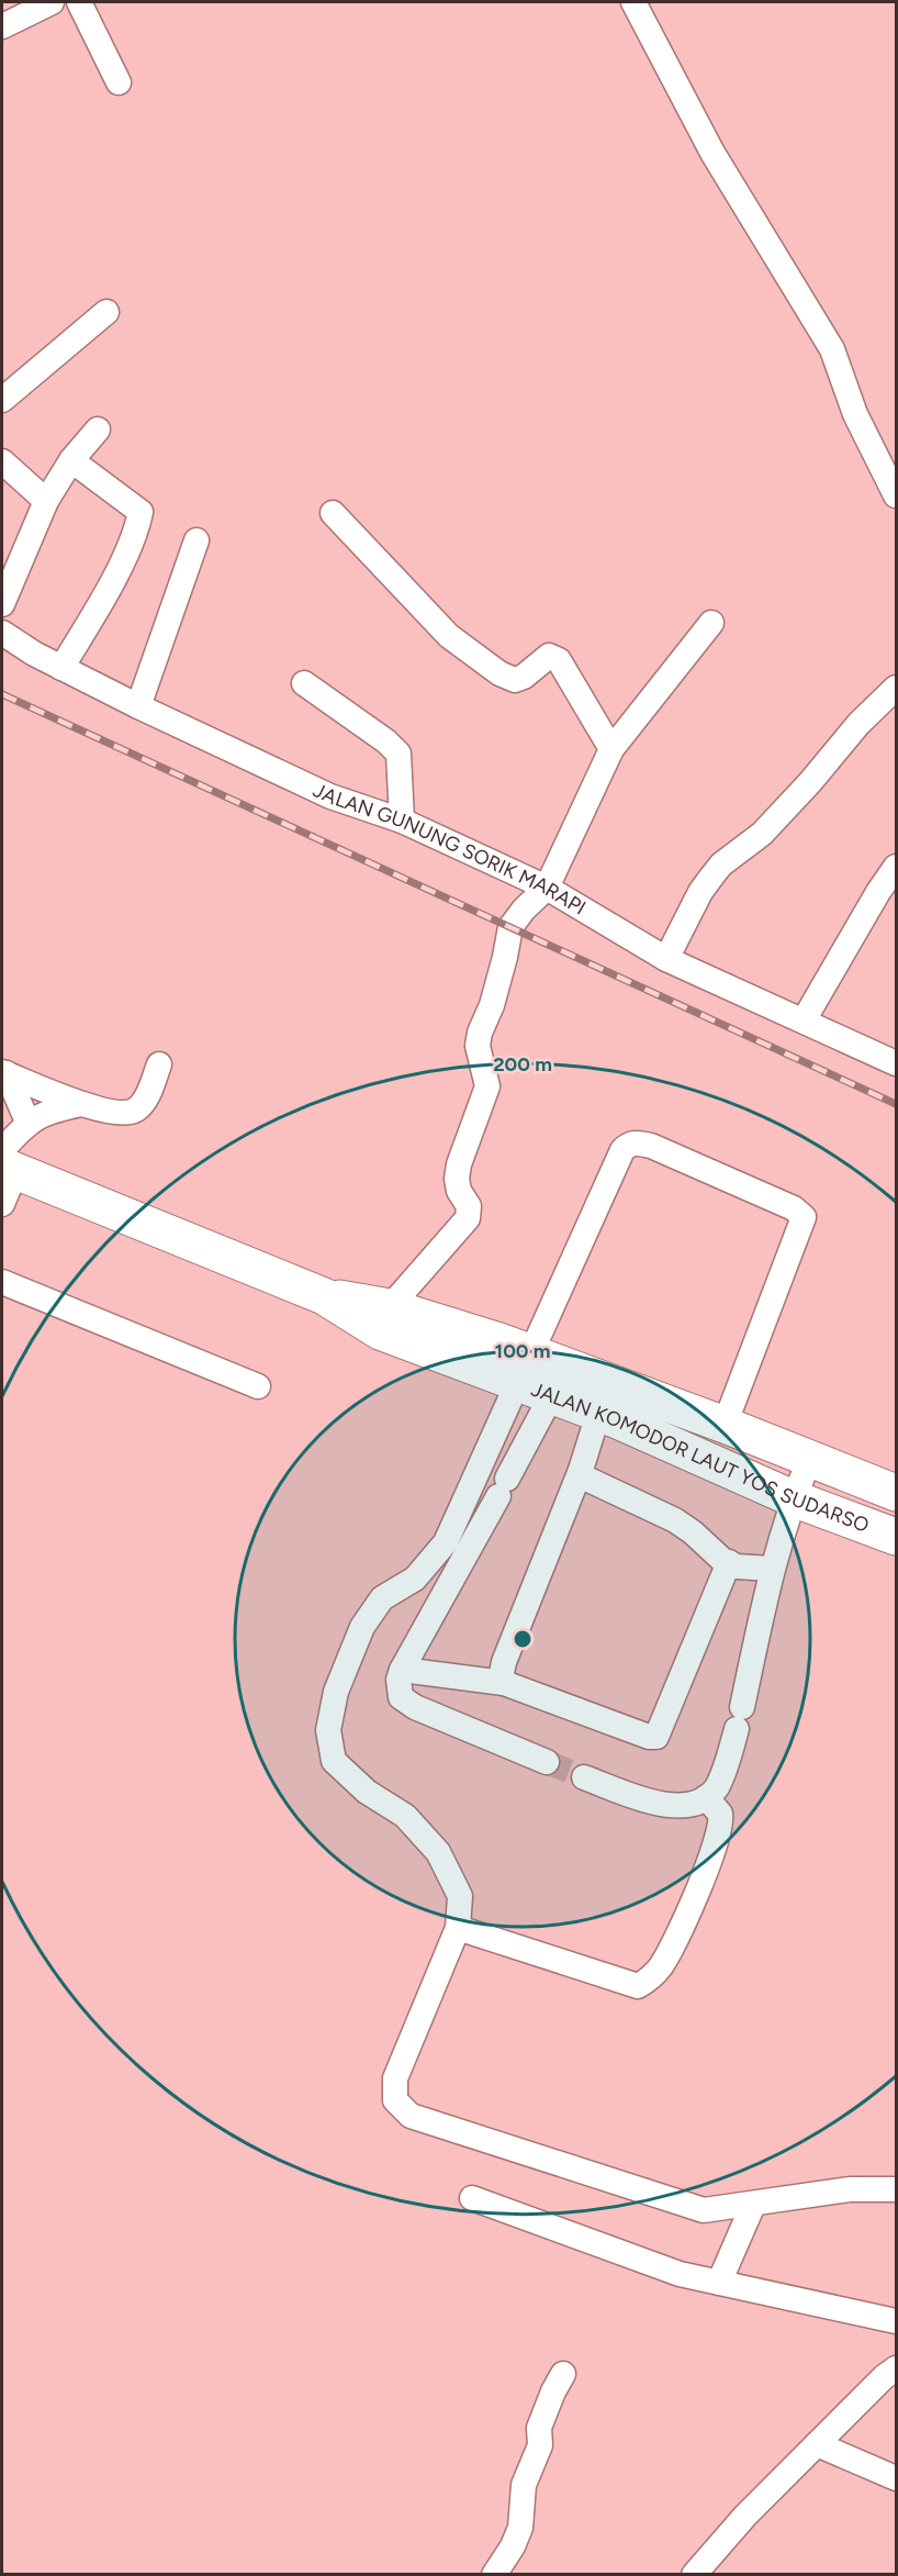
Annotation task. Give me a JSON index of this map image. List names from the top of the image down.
{
  "streets": {
    "highway": ["JALAN KOMODOR LAUT YOS SUDARSO"],
    "street": ["JALAN GUNUNG SORIK MARAPI"]
  },
  "rings": ["200 m", "100 m"]
}
